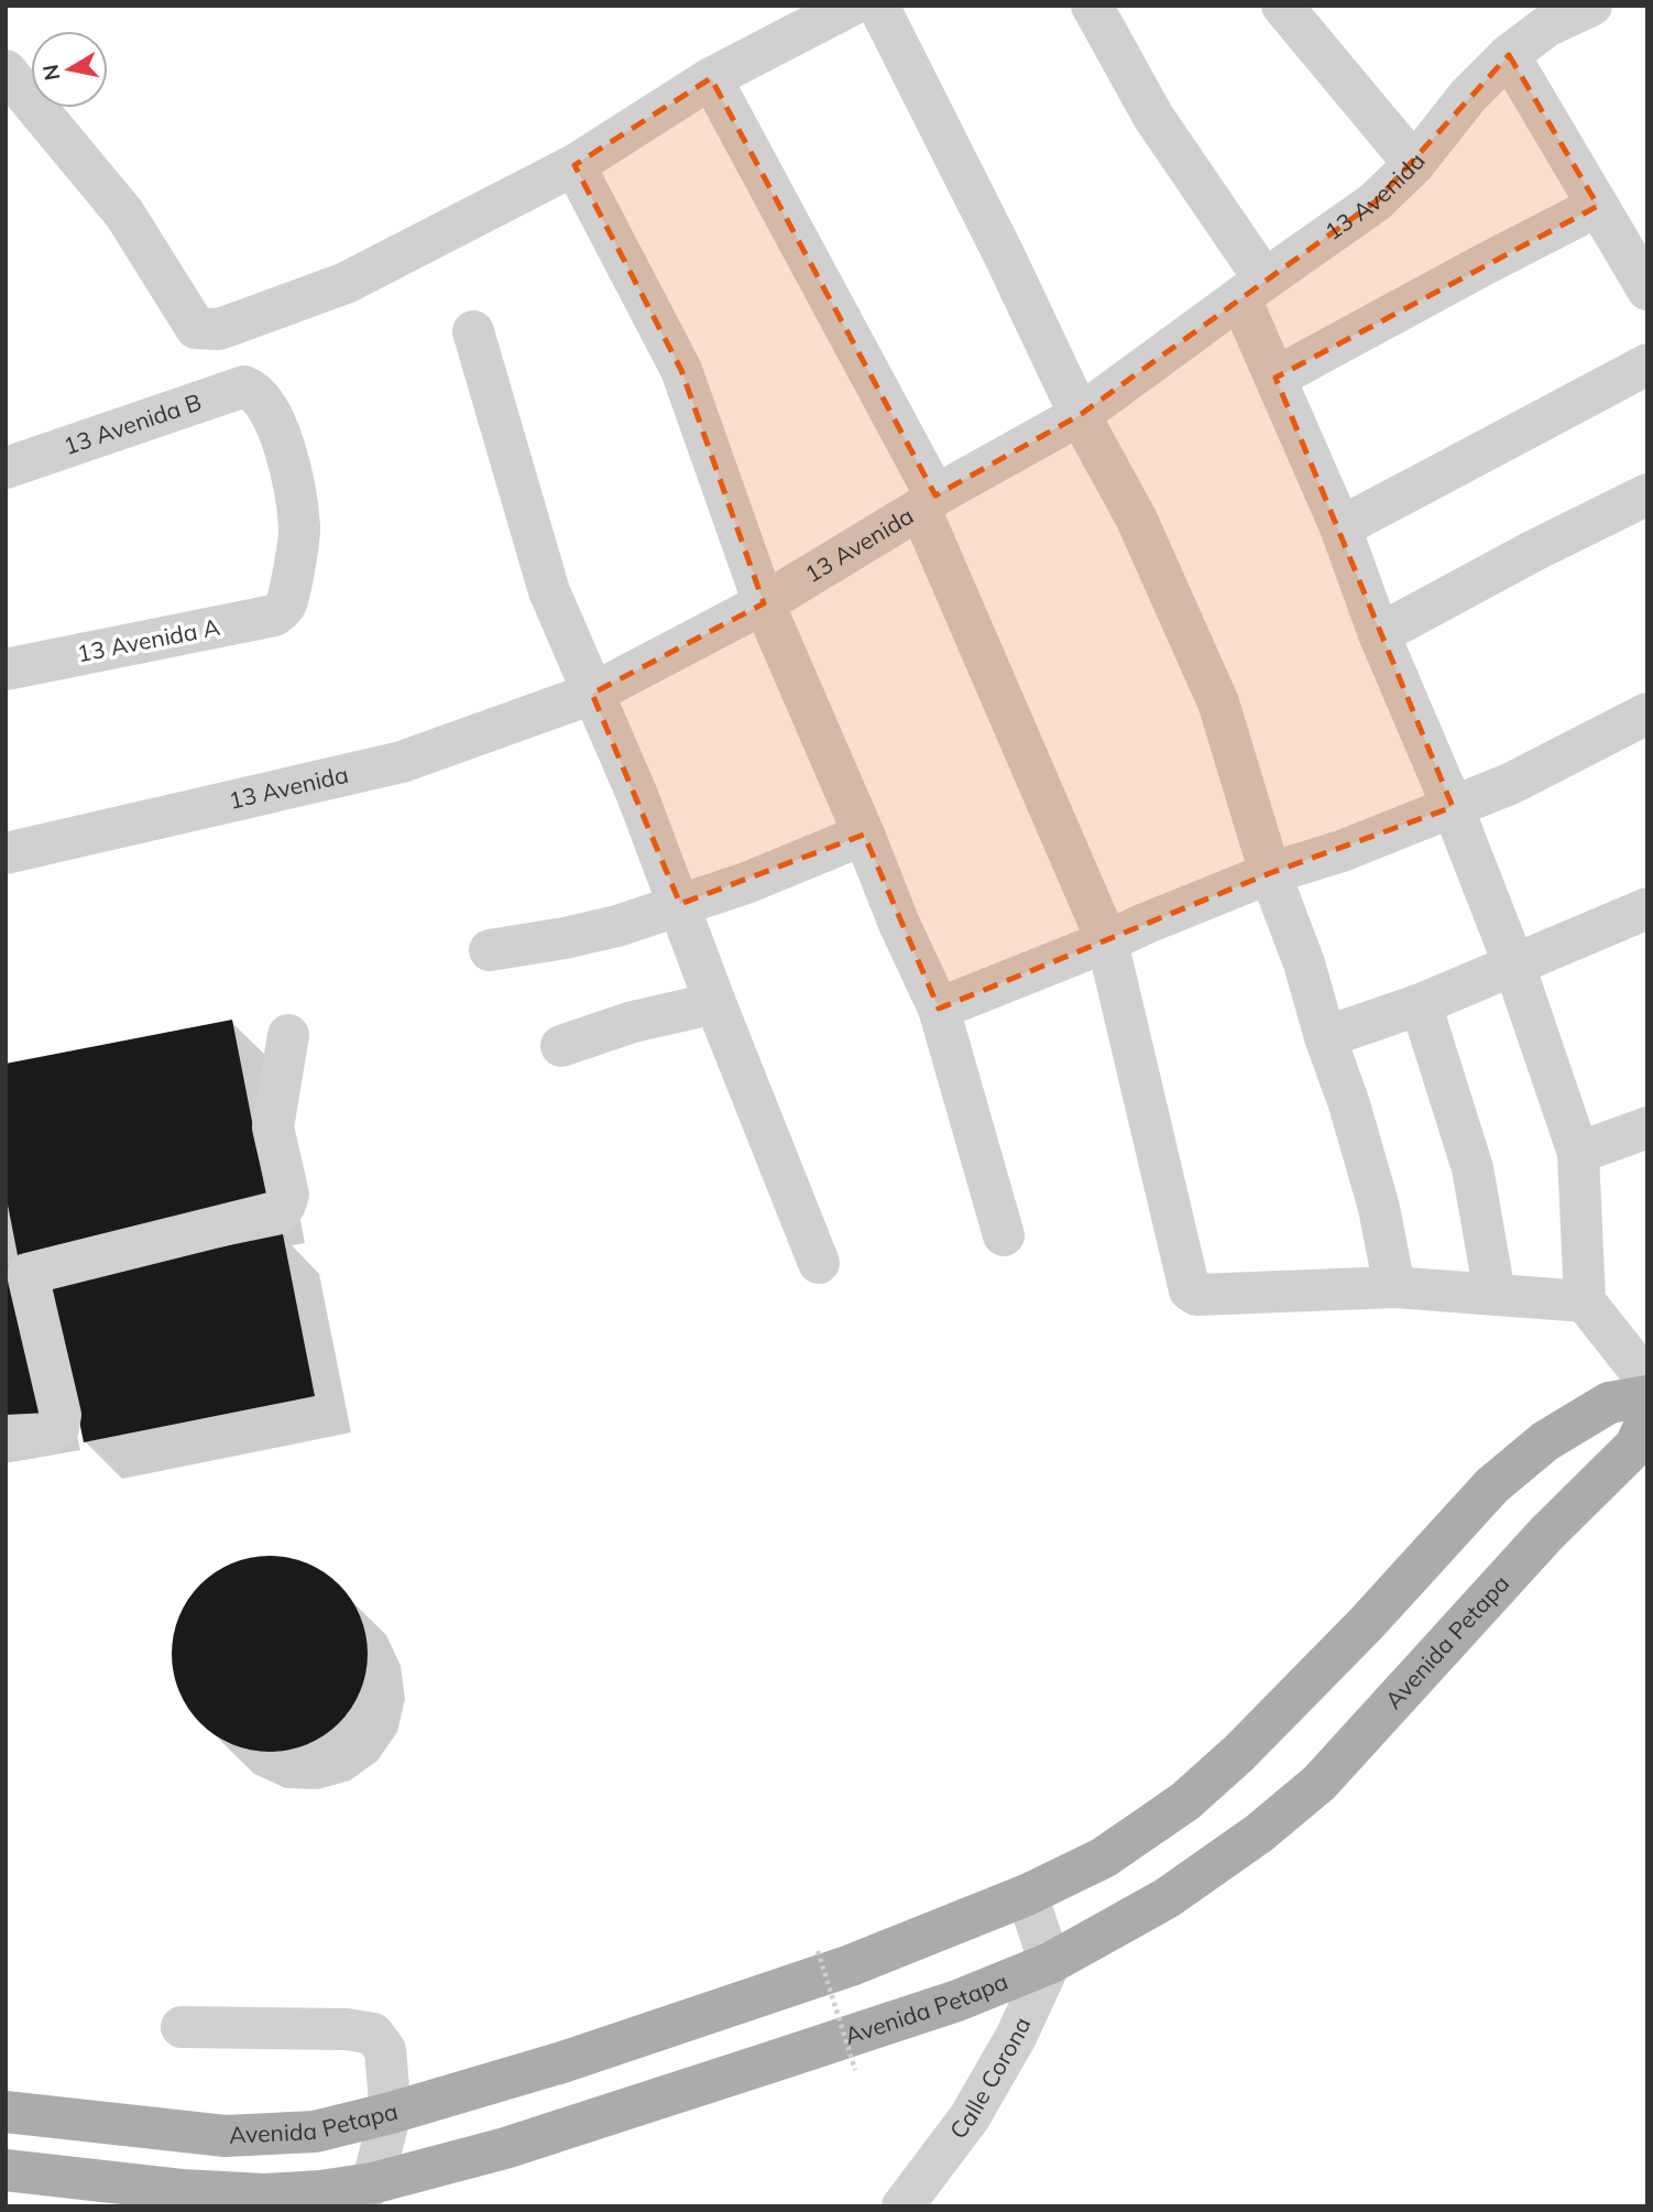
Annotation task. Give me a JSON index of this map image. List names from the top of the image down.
{
  "streets": {
    "main road": ["Avenida Petapa"],
    "street": [
      "13 Avenida",
      "13 Avenida B",
      "13 Avenida A",
      "Calle Corona"
    ]
  },
  "crossings": [
    ["13 Avenida B", "13 Avenida A"],
    ["Avenida Petapa", "Calle Corona"]
  ],
  "north": "left"
}
